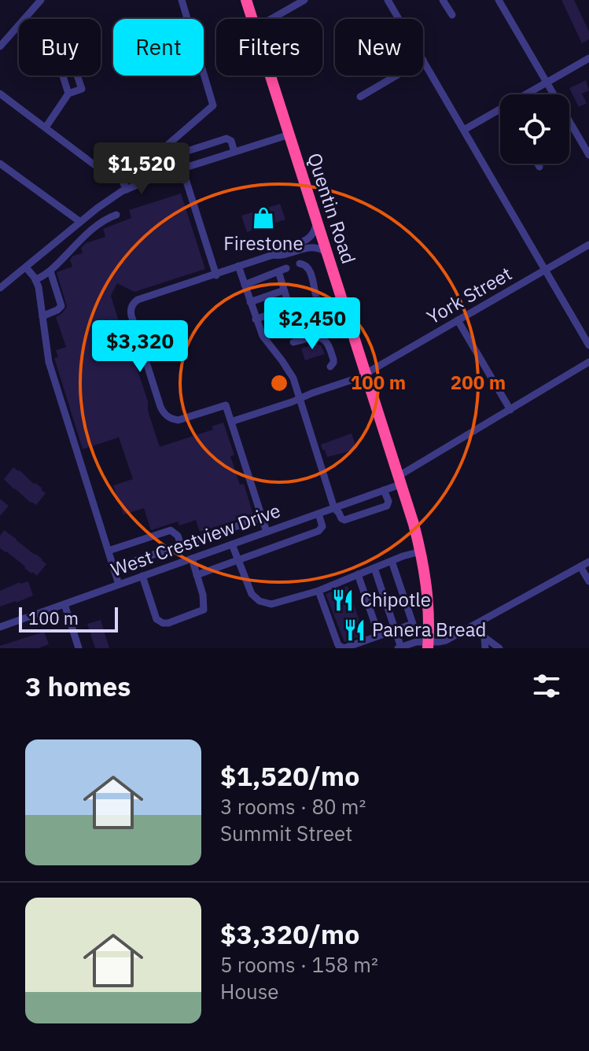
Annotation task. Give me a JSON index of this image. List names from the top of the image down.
{
  "streets": {
    "highway": ["Quentin Road"],
    "street": ["York Street", "West Crestview Drive"]
  },
  "crossings": [
    ["Quentin Road", "York Street"],
    ["Quentin Road", "West Crestview Drive"]
  ],
  "places": {
    "shop": ["Firestone"],
    "restaurant": ["Chipotle", "Panera Bread"]
  },
  "scale_bar": "100 m",
  "page": {
    "chip": [
      "Buy",
      "Rent",
      "Filters",
      "New"
    ],
    "price": ["$1,520", "$2,450", "$3,320"],
    "scale": "100 m",
    "heading": "3 homes",
    "list": [
      {
        "name": "$1,520/mo",
        "note": "3 rooms · 80 m² · Summit Street"
      },
      {
        "name": "$3,320/mo",
        "note": "5 rooms · 158 m² · House"
      }
    ]
  },
  "rings": ["100 m", "200 m"]
}
